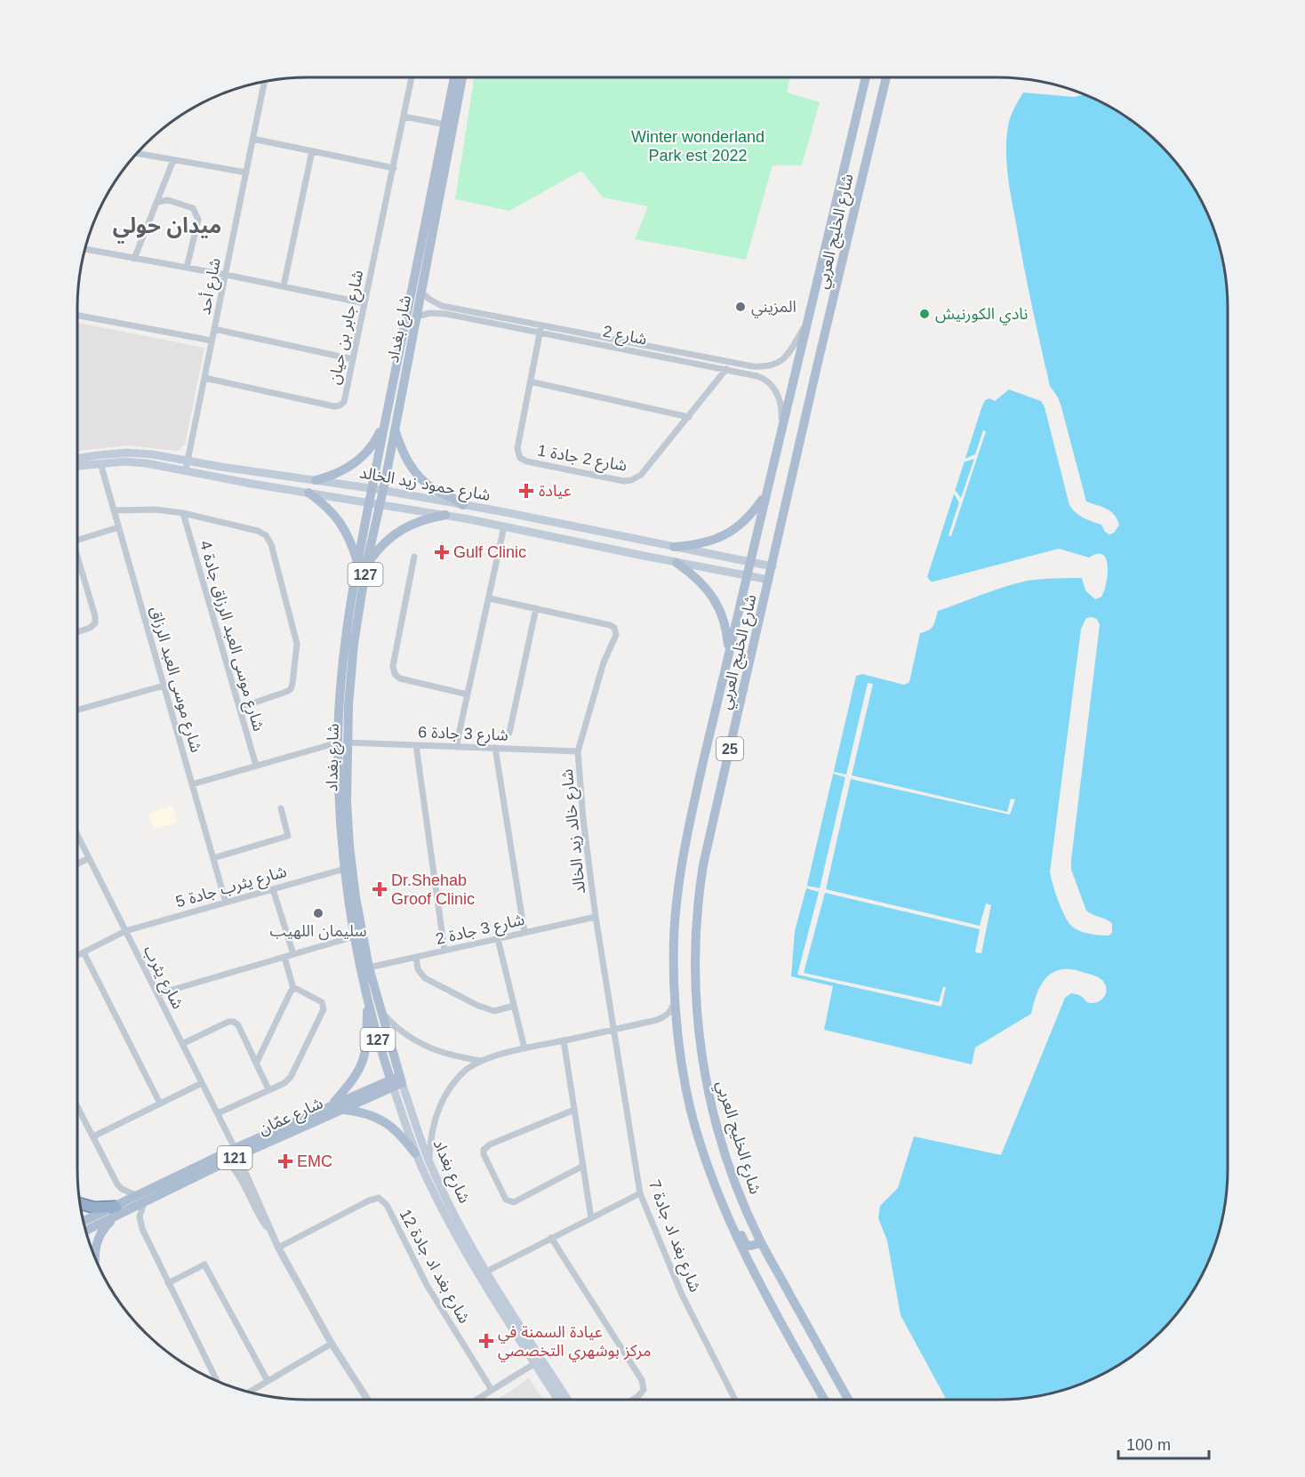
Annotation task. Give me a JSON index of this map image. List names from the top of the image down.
{
  "streets": {
    "main road": [
      "شارع الخليج العربي",
      "شارع بغداد",
      "شارع حمود زيد الخالد",
      "127",
      "25",
      "شارع عمّان",
      "121"
    ],
    "street": [
      "شارع أحد",
      "شارع جابر بن حيان",
      "شارع 2",
      "شارع 2 جادة 1",
      "شارع موسى العبد الرزاق جادة 4",
      "شارع موسى العبد الرزاق",
      "شارع 3 جادة 6",
      "شارع خالد زيد الخالد",
      "شارع يثرب جادة 5",
      "شارع 3 جادة 2",
      "شارع يثرب",
      "شارع بغد اد جادة 7",
      "شارع بغد اد جادة 12"
    ]
  },
  "crossings": [
    ["شارع الخليج العربي", "شارع 2"],
    ["شارع الخليج العربي", "شارع حمود زيد الخالد"],
    ["شارع أحد", "شارع جابر بن حيان"],
    ["شارع أحد", "شارع حمود زيد الخالد"],
    ["شارع بغداد", "شارع 2"],
    ["شارع بغداد", "شارع حمود زيد الخالد"],
    ["شارع بغداد", "شارع 3 جادة 6"],
    ["شارع بغداد", "شارع يثرب جادة 5"],
    ["شارع بغداد", "شارع 3 جادة 2"],
    ["شارع بغداد", "شارع عمّان"],
    ["شارع 2", "شارع 2 جادة 1"],
    ["شارع حمود زيد الخالد", "شارع موسى العبد الرزاق"],
    ["شارع موسى العبد الرزاق جادة 4", "شارع 3 جادة 6"],
    ["شارع موسى العبد الرزاق", "شارع 3 جادة 6"],
    ["شارع موسى العبد الرزاق", "شارع يثرب جادة 5"],
    ["شارع 3 جادة 6", "شارع خالد زيد الخالد"],
    ["شارع خالد زيد الخالد", "شارع 3 جادة 2"],
    ["شارع خالد زيد الخالد", "شارع بغد اد جادة 7"],
    ["شارع يثرب جادة 5", "شارع يثرب"],
    ["شارع يثرب", "شارع عمّان"]
  ],
  "districts": ["ميدان حولي"],
  "parks": ["Winter wonderland Park est 2022"],
  "places": {
    "other": ["المزيني", "نادي الكورنيش", "سليمان اللهيب"],
    "health": [
      "عيادة",
      "Gulf Clinic",
      "Dr.Shehab Groof Clinic",
      "EMC",
      "عيادة السمنة في مركز بوشهري التخصصي"
    ]
  },
  "scale_bar": "100 m"
}
